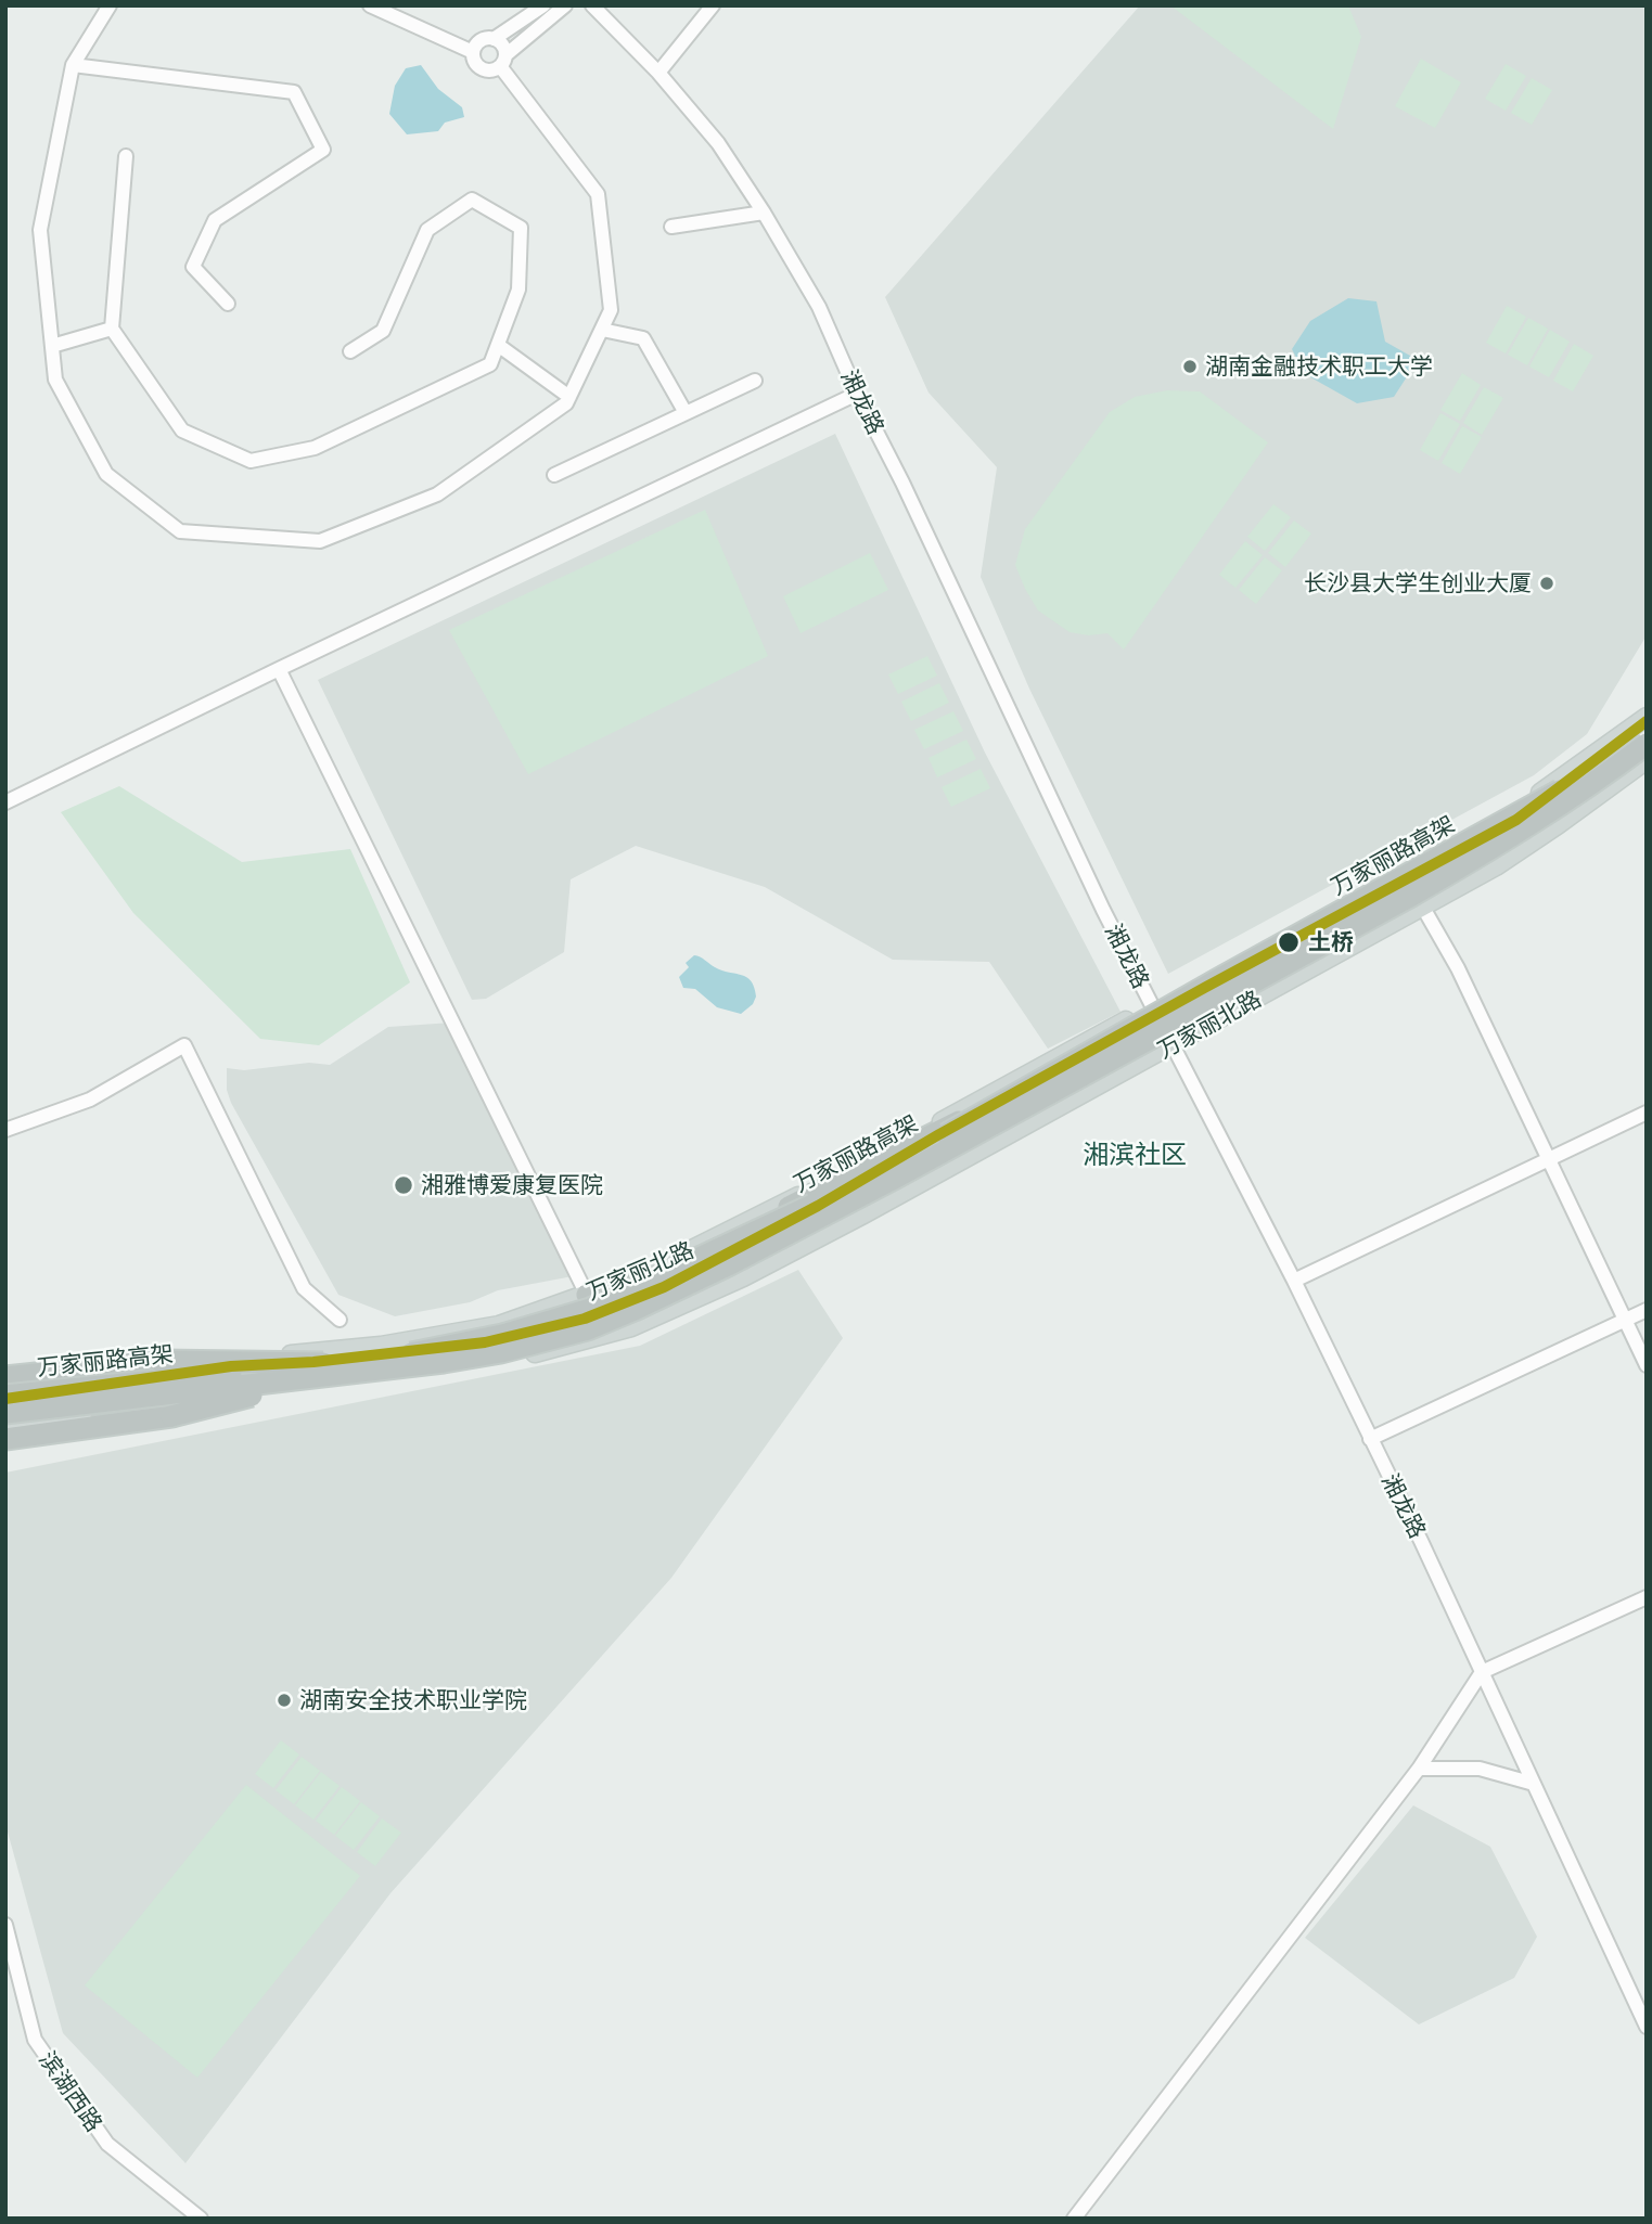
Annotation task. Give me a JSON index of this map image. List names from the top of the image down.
{
  "streets": {
    "highway": ["万家丽路高架"],
    "main road": ["万家丽北路"],
    "street": ["湘龙路", "滨湖西路"]
  },
  "crossings": [
    ["湘龙路", "万家丽北路"]
  ],
  "districts": ["湘滨社区"],
  "places": [
    "湖南金融技术职工大学",
    "长沙县大学生创业大厦",
    "土桥",
    "湘雅博爱康复医院",
    "湖南安全技术职业学院"
  ]
}
